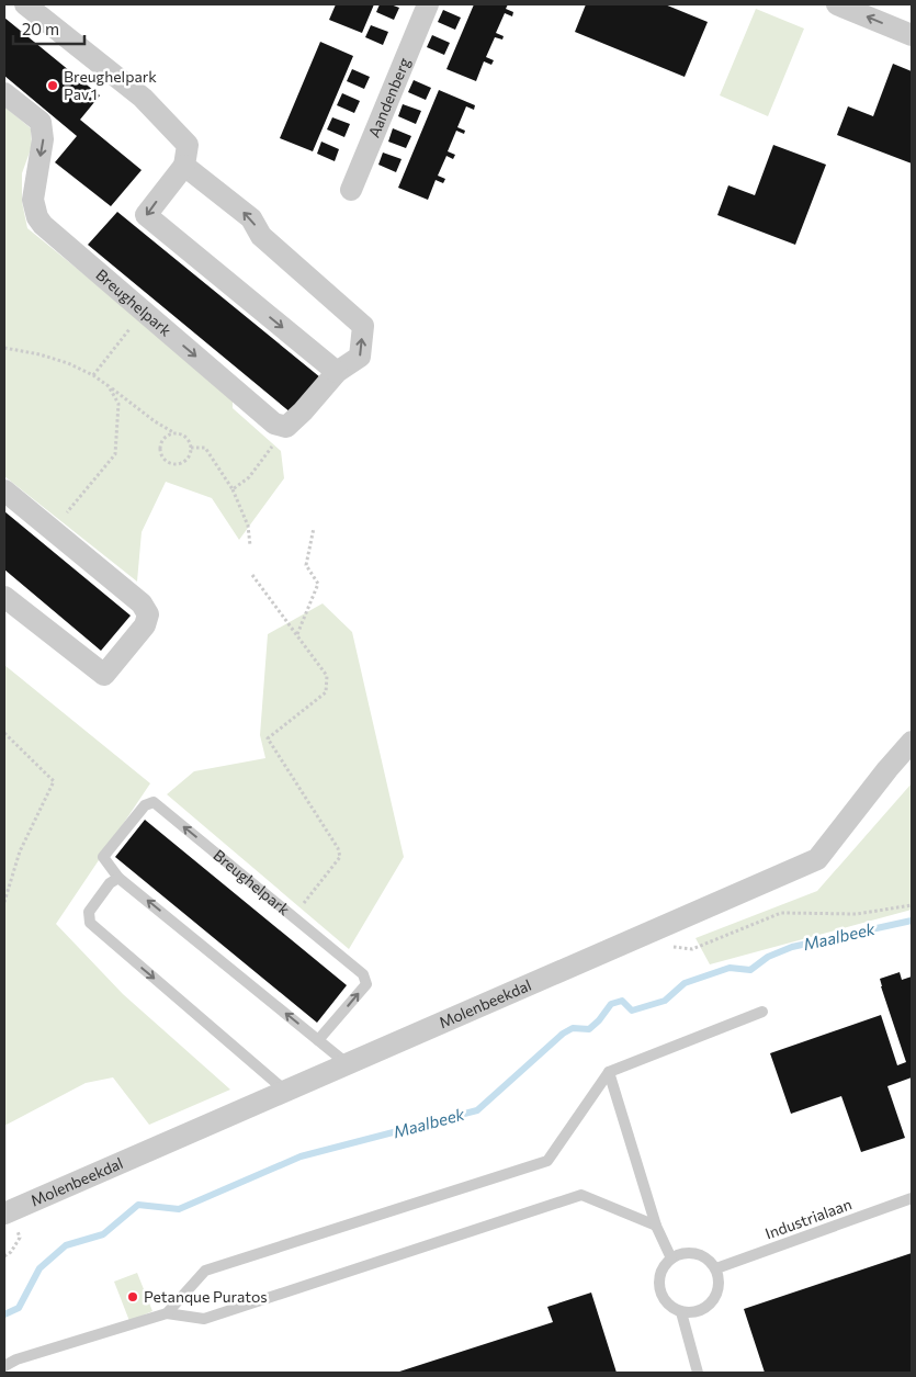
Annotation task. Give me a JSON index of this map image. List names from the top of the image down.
{
  "streets": {
    "street": ["Aandenberg", "Breughelpark", "Molenbeekdal"],
    "lane": ["Industrialaan"]
  },
  "crossings": [
    ["Breughelpark", "Molenbeekdal"]
  ],
  "water": ["Maalbeek"],
  "places": ["Breughelpark Pav.1", "Petanque Puratos"],
  "scale_bar": "20 m"
}
